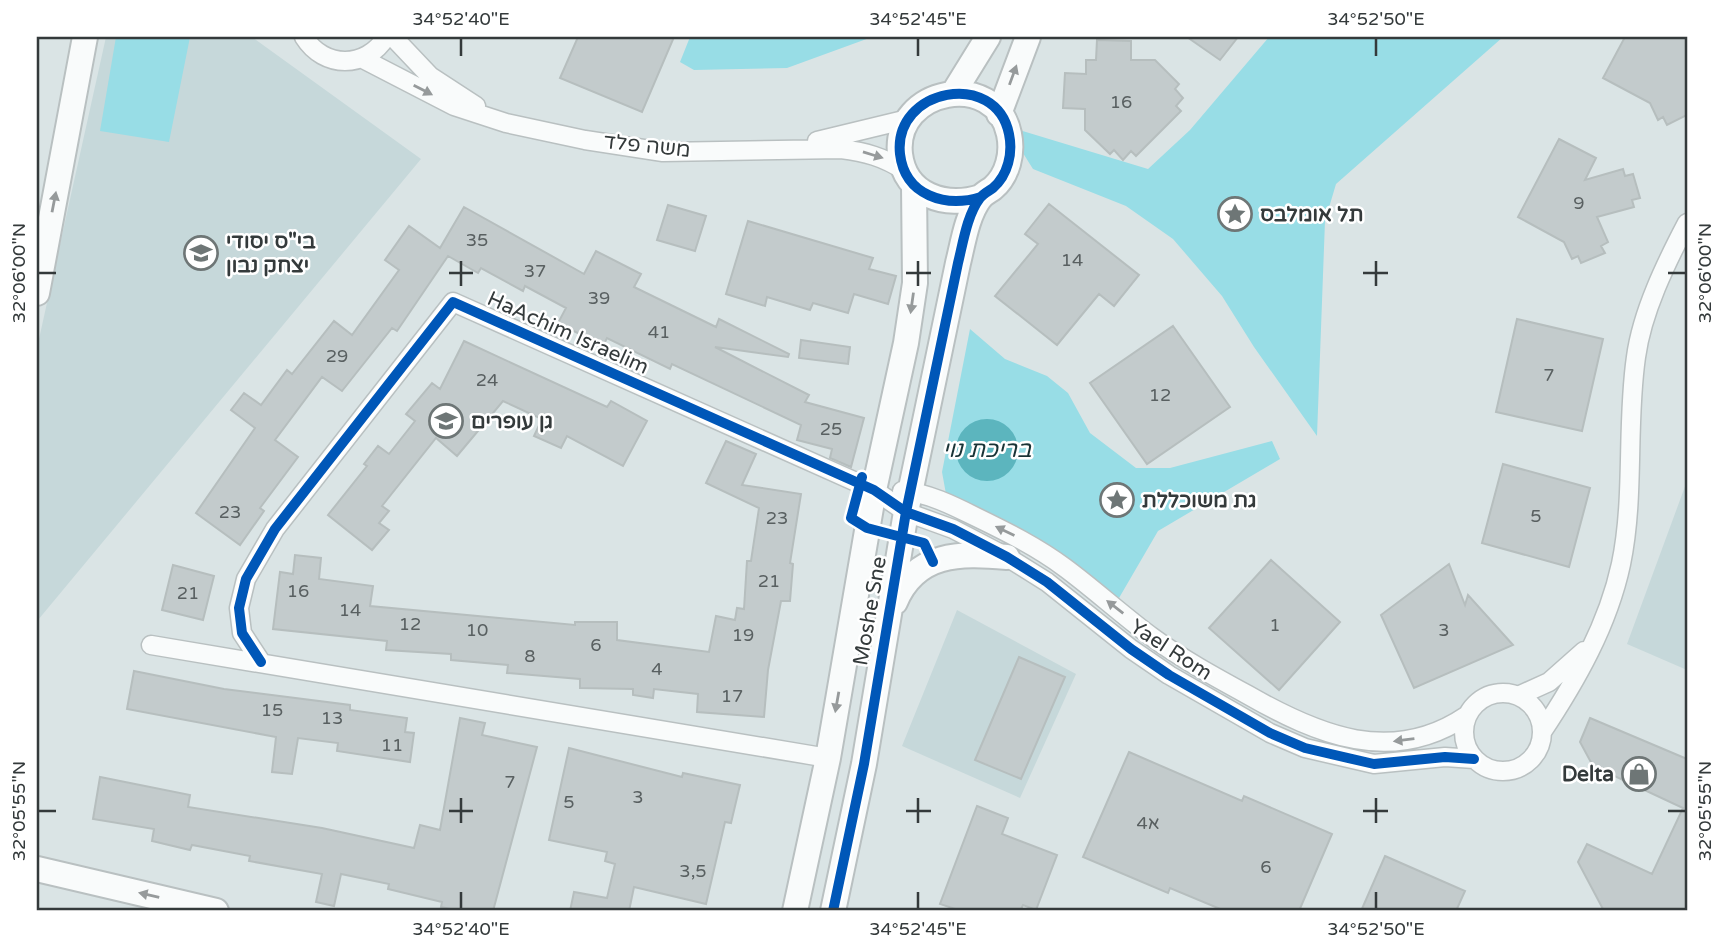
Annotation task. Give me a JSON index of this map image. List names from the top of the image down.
{
  "streets": {
    "street": [
      "משה פלד",
      "HaAchim Israelim",
      "Moshe Sne",
      "Yael Rom"
    ]
  },
  "crossings": [
    ["משה פלד", "Moshe Sne"],
    ["HaAchim Israelim", "Moshe Sne"],
    ["HaAchim Israelim", "Yael Rom"],
    ["Moshe Sne", "Yael Rom"]
  ],
  "water": ["בריכת נוי"],
  "places": {
    "place": ["תל אומלבס", "גת משוכללת"],
    "school or university": ["בי\"ס יסודי יצחק נבון", "גן עופרים"],
    "shop": ["Delta"]
  },
  "house_numbers": [
    "16",
    "9",
    "35",
    "14",
    "37",
    "39",
    "41",
    "29",
    "7",
    "24",
    "12",
    "25",
    "23",
    "5",
    "23",
    "21",
    "16",
    "21",
    "14",
    "12",
    "1",
    "10",
    "3",
    "19",
    "6",
    "8",
    "4",
    "17",
    "15",
    "13",
    "11",
    "7",
    "3",
    "5",
    "4א",
    "6",
    "3,5"
  ],
  "coordinates": [
    "34°52'40\"E",
    "34°52'45\"E",
    "34°52'50\"E",
    "32°06'00\"N",
    "32°05'55\"N"
  ]
}
